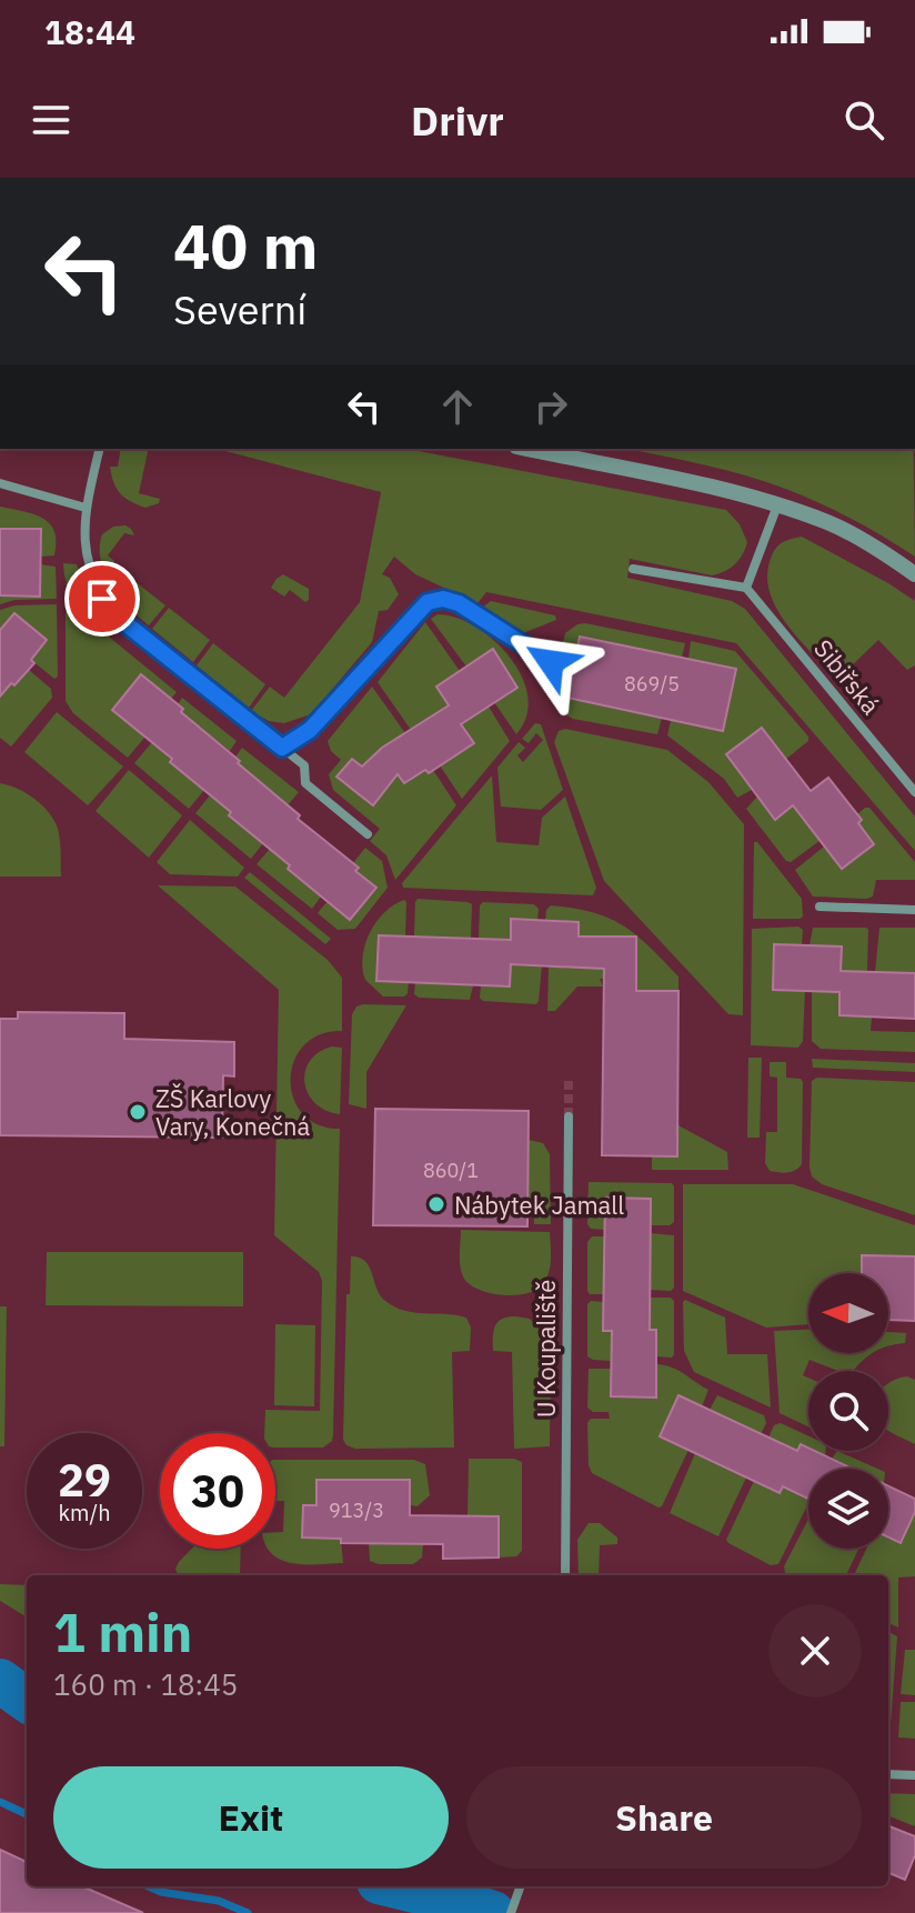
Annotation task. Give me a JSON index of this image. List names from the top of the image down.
{
  "streets": {
    "street": ["Sibiřská", "U Koupaliště"]
  },
  "places": ["ZŠ Karlovy Vary, Konečná", "Nábytek Jamall"],
  "house_numbers": ["869/5", "860/1", "913/3"],
  "north": "left",
  "page": {
    "status": "18:44",
    "header": "Drivr",
    "turn": ["40 m", "Severní"],
    "speed": "29 km/h",
    "limit": "30",
    "heading": ["1 min", "160 m · 18:45"],
    "buttons": ["Exit", "Share"]
  }
}
